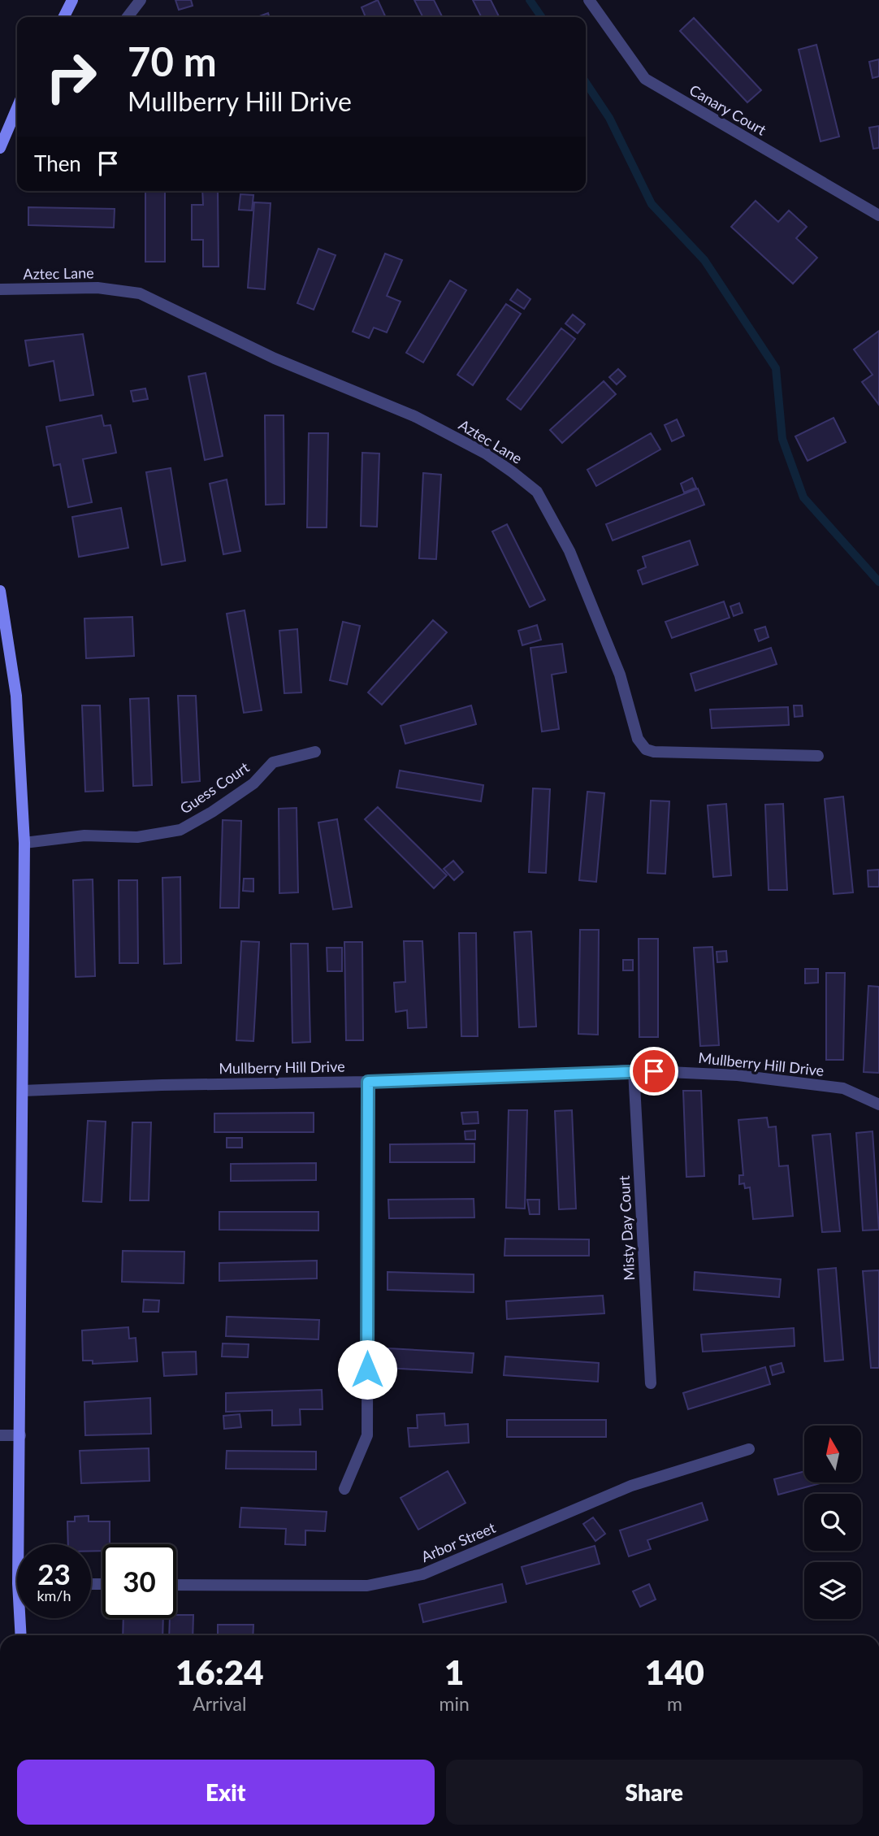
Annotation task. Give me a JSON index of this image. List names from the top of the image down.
{
  "streets": {
    "street": [
      "Canary Court",
      "Aztec Lane",
      "Guess Court",
      "Mullberry Hill Drive",
      "Misty Day Court",
      "Arbor Street"
    ]
  },
  "crossings": [
    ["Mullberry Hill Drive", "Misty Day Court"]
  ],
  "north": "top",
  "page": {
    "turn": ["70 m", "Mullberry Hill Drive"],
    "then": "Then",
    "speed": "23 km/h",
    "limit": "30",
    "eta": [
      "16:24",
      "Arrival",
      "1",
      "min",
      "140",
      "m"
    ],
    "buttons": ["Exit", "Share"]
  }
}
